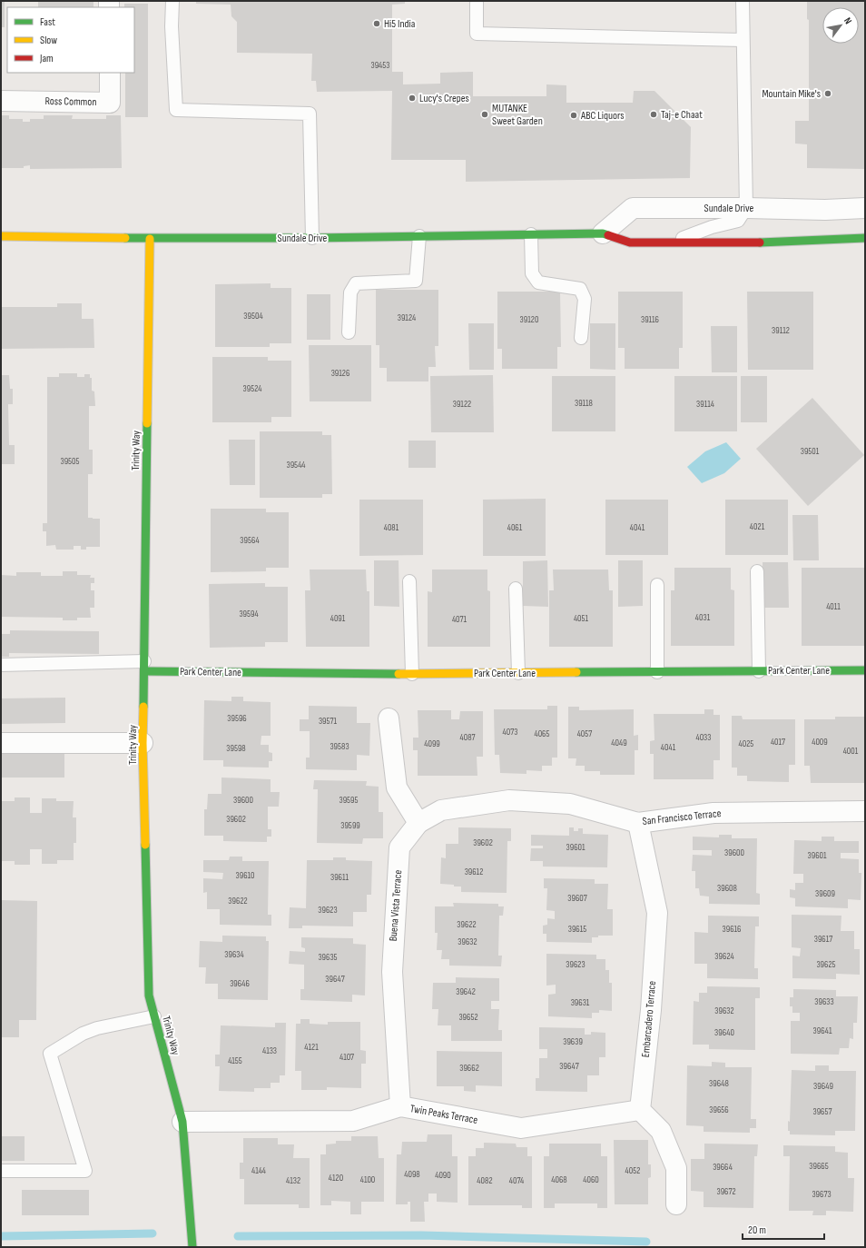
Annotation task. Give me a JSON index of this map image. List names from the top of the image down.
{
  "streets": {
    "street": [
      "Ross Common",
      "Sundale Drive",
      "Trinity Way",
      "Park Center Lane",
      "San Francisco Terrace",
      "Buena Vista Terrace",
      "Embarcadero Terrace",
      "Twin Peaks Terrace"
    ]
  },
  "crossings": [
    ["Sundale Drive", "Trinity Way"],
    ["Trinity Way", "Park Center Lane"],
    ["Trinity Way", "Twin Peaks Terrace"],
    ["San Francisco Terrace", "Buena Vista Terrace"],
    ["San Francisco Terrace", "Embarcadero Terrace"],
    ["Buena Vista Terrace", "Twin Peaks Terrace"],
    ["Embarcadero Terrace", "Twin Peaks Terrace"]
  ],
  "places": [
    "Hi5 India",
    "Mountain Mike's",
    "Lucy's Crepes",
    "MUTANKE Sweet Garden",
    "Taj-e Chaat",
    "ABC Liquors"
  ],
  "house_numbers": [
    "39453",
    "39504",
    "39124",
    "39120",
    "39116",
    "39112",
    "39126",
    "39524",
    "39118",
    "39122",
    "39114",
    "39501",
    "39505",
    "39544",
    "4021",
    "4081",
    "4061",
    "4041",
    "39564",
    "4011",
    "39594",
    "4031",
    "4091",
    "4051",
    "4071",
    "39596",
    "39571",
    "4073",
    "4065",
    "4057",
    "4087",
    "4033",
    "4017",
    "4009",
    "4049",
    "4099",
    "4025",
    "39583",
    "4041",
    "39598",
    "4001",
    "39600",
    "39595",
    "39602",
    "39599",
    "39602",
    "39601",
    "39600",
    "39601",
    "39612",
    "39610",
    "39611",
    "39608",
    "39609",
    "39607",
    "39622",
    "39623",
    "39622",
    "39615",
    "39616",
    "39617",
    "39632",
    "39634",
    "39624",
    "39635",
    "39623",
    "39625",
    "39647",
    "39646",
    "39642",
    "39633",
    "39631",
    "39632",
    "39652",
    "39641",
    "39640",
    "39639",
    "4121",
    "4133",
    "4107",
    "4155",
    "39647",
    "39662",
    "39648",
    "39649",
    "39656",
    "39657",
    "39665",
    "39664",
    "4144",
    "4052",
    "4098",
    "4090",
    "4120",
    "4100",
    "4068",
    "4060",
    "4132",
    "4082",
    "4074",
    "39672",
    "39673"
  ],
  "legend": ["Fast", "Slow", "Jam"],
  "scale_bar": "20 m",
  "north": "top right"
}
